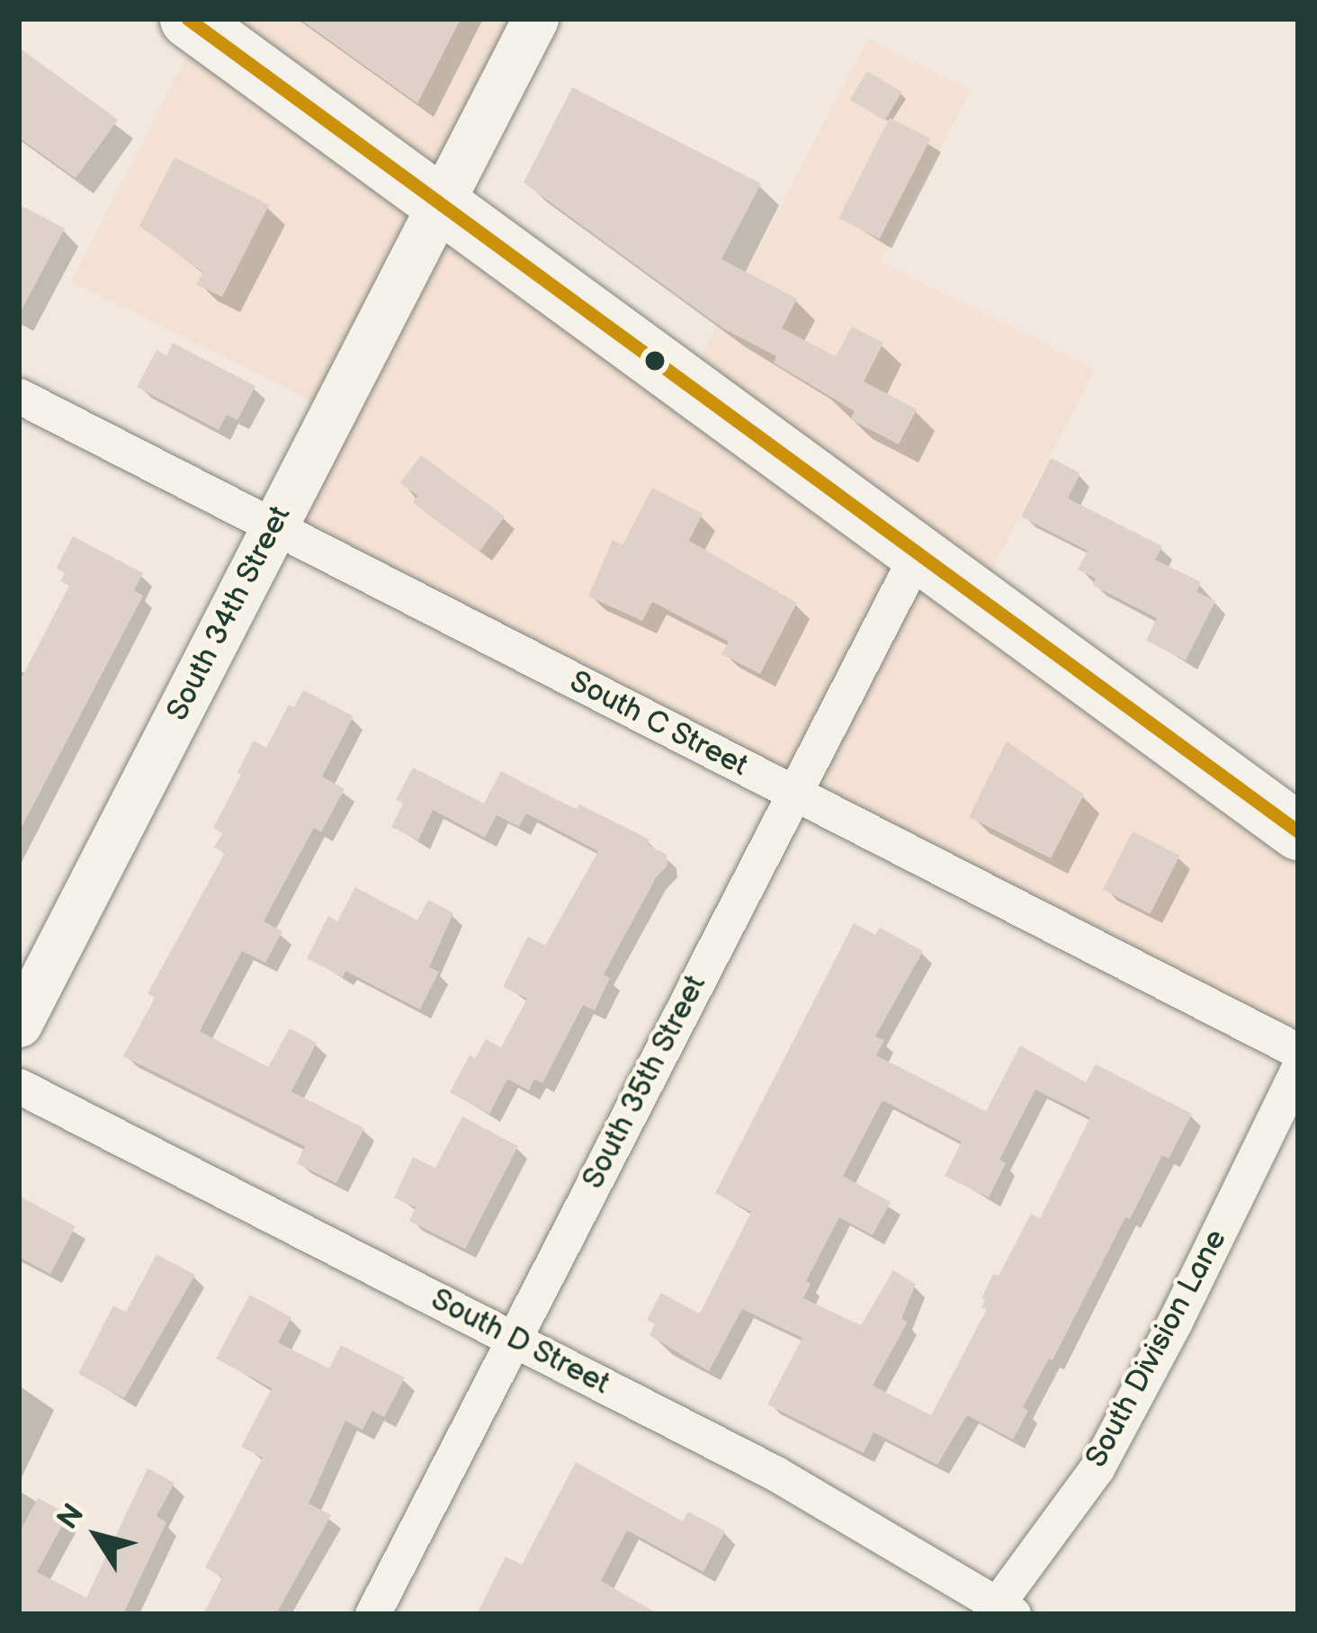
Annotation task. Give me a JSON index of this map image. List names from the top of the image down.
{
  "streets": {
    "street": [
      "South 34th Street",
      "South C Street",
      "South 35th Street",
      "South D Street",
      "South Division Lane"
    ]
  },
  "crossings": [
    ["South 34th Street", "South C Street"],
    ["South C Street", "South 35th Street"],
    ["South 35th Street", "South D Street"],
    ["South D Street", "South Division Lane"]
  ],
  "north": "top left"
}
